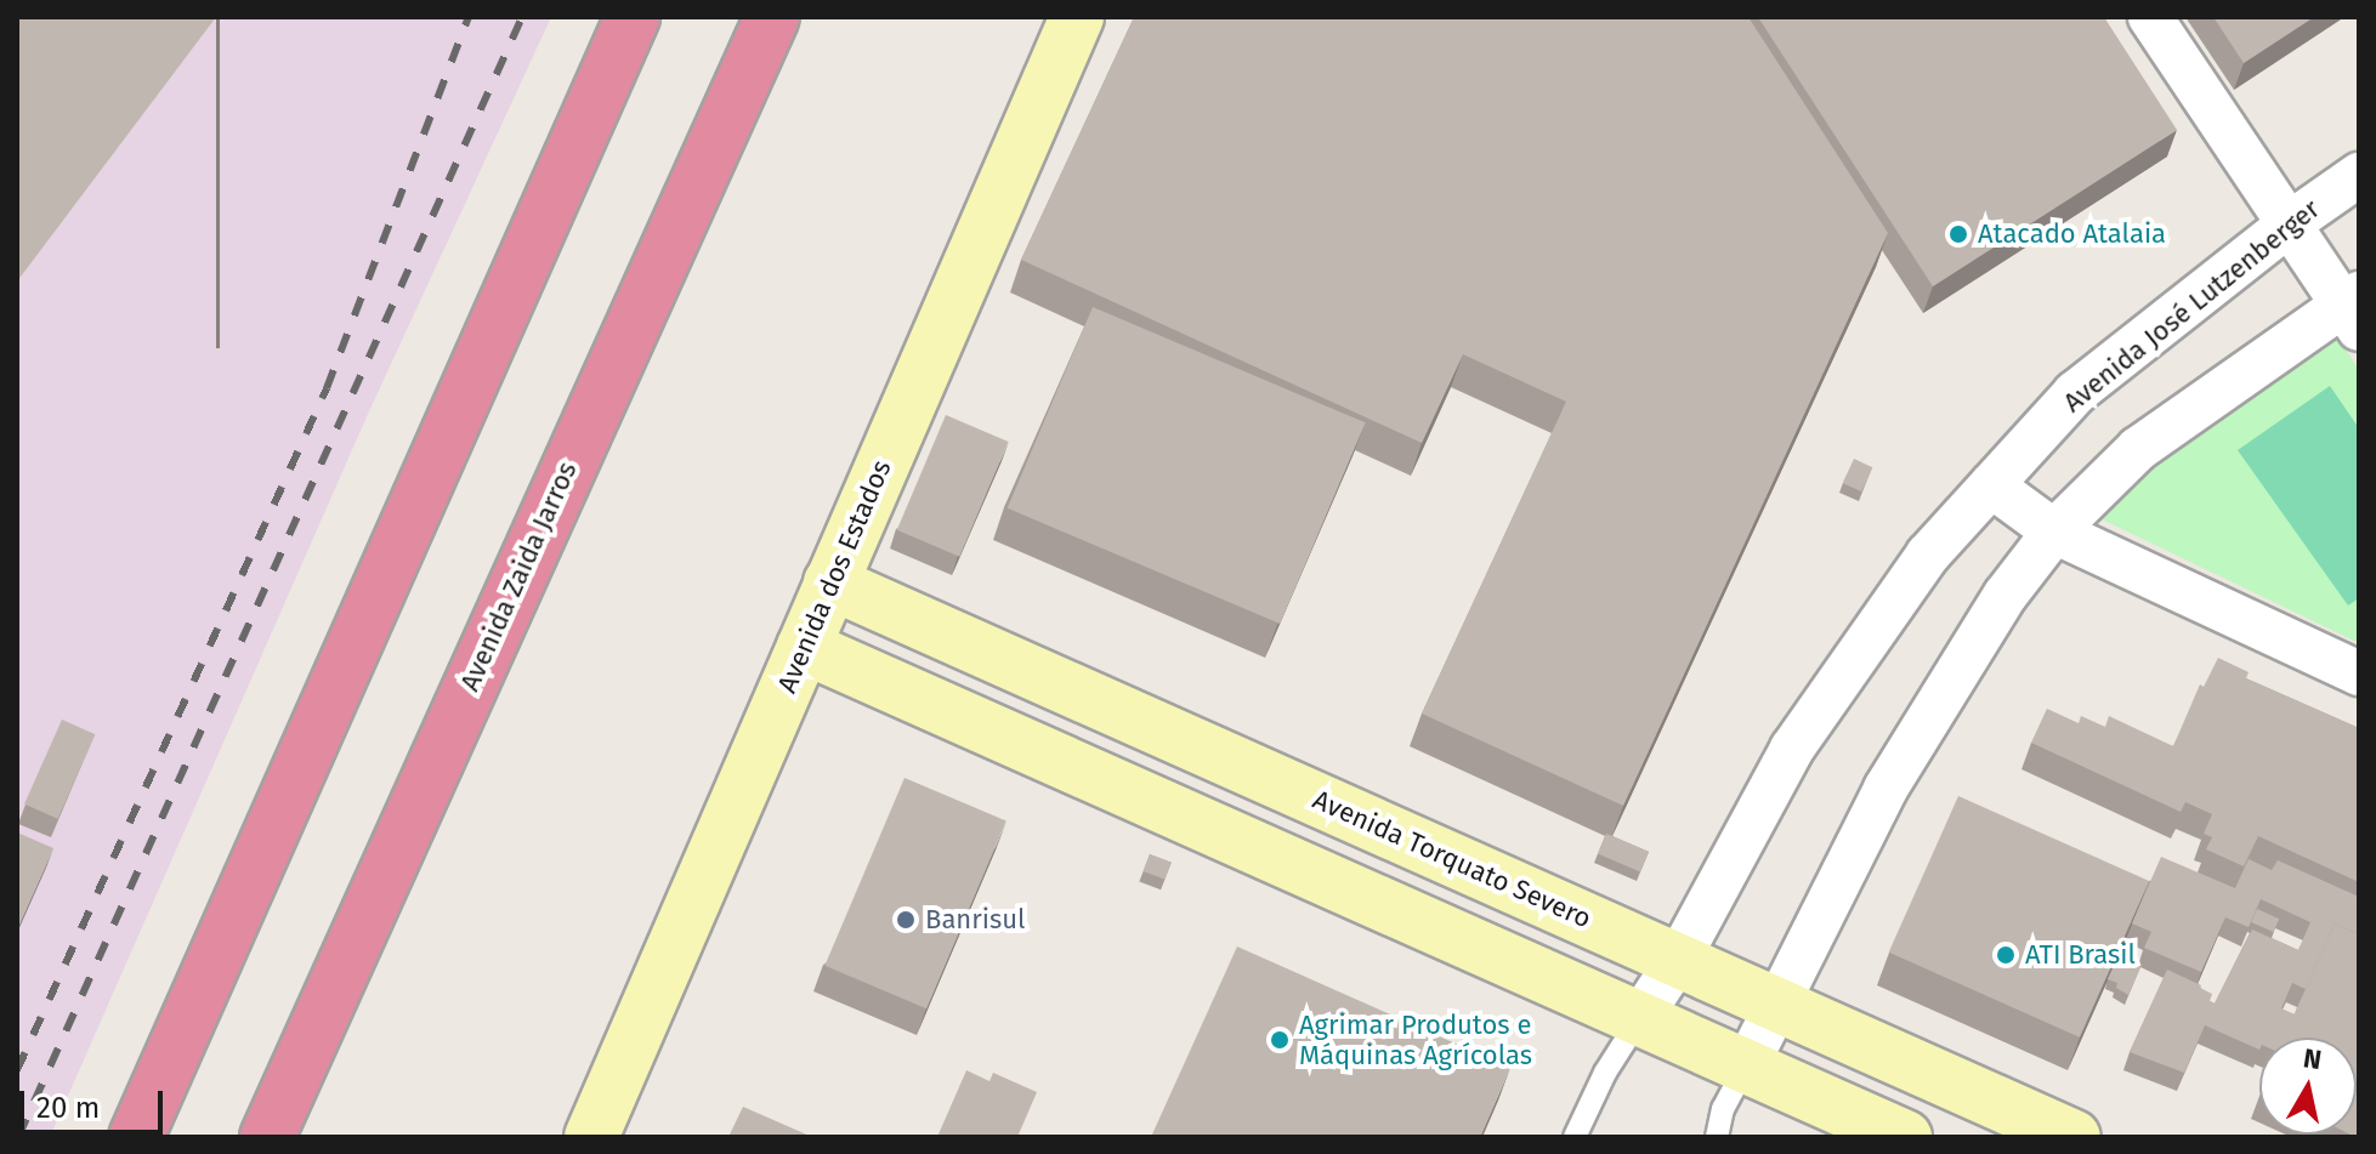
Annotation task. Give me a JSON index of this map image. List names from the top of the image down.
{
  "streets": {
    "highway": ["Avenida Zaida Jarros"],
    "street": ["Avenida José Lutzenberger", "Avenida dos Estados", "Avenida Torquato Severo"]
  },
  "crossings": [
    ["Avenida José Lutzenberger", "Avenida Torquato Severo"],
    ["Avenida dos Estados", "Avenida Torquato Severo"]
  ],
  "places": [
    "Atacado Atalaia",
    "Banrisul",
    "ATI Brasil",
    "Agrimar Produtos e Máquinas Agrícolas"
  ],
  "scale_bar": "20 m",
  "north": "top"
}
